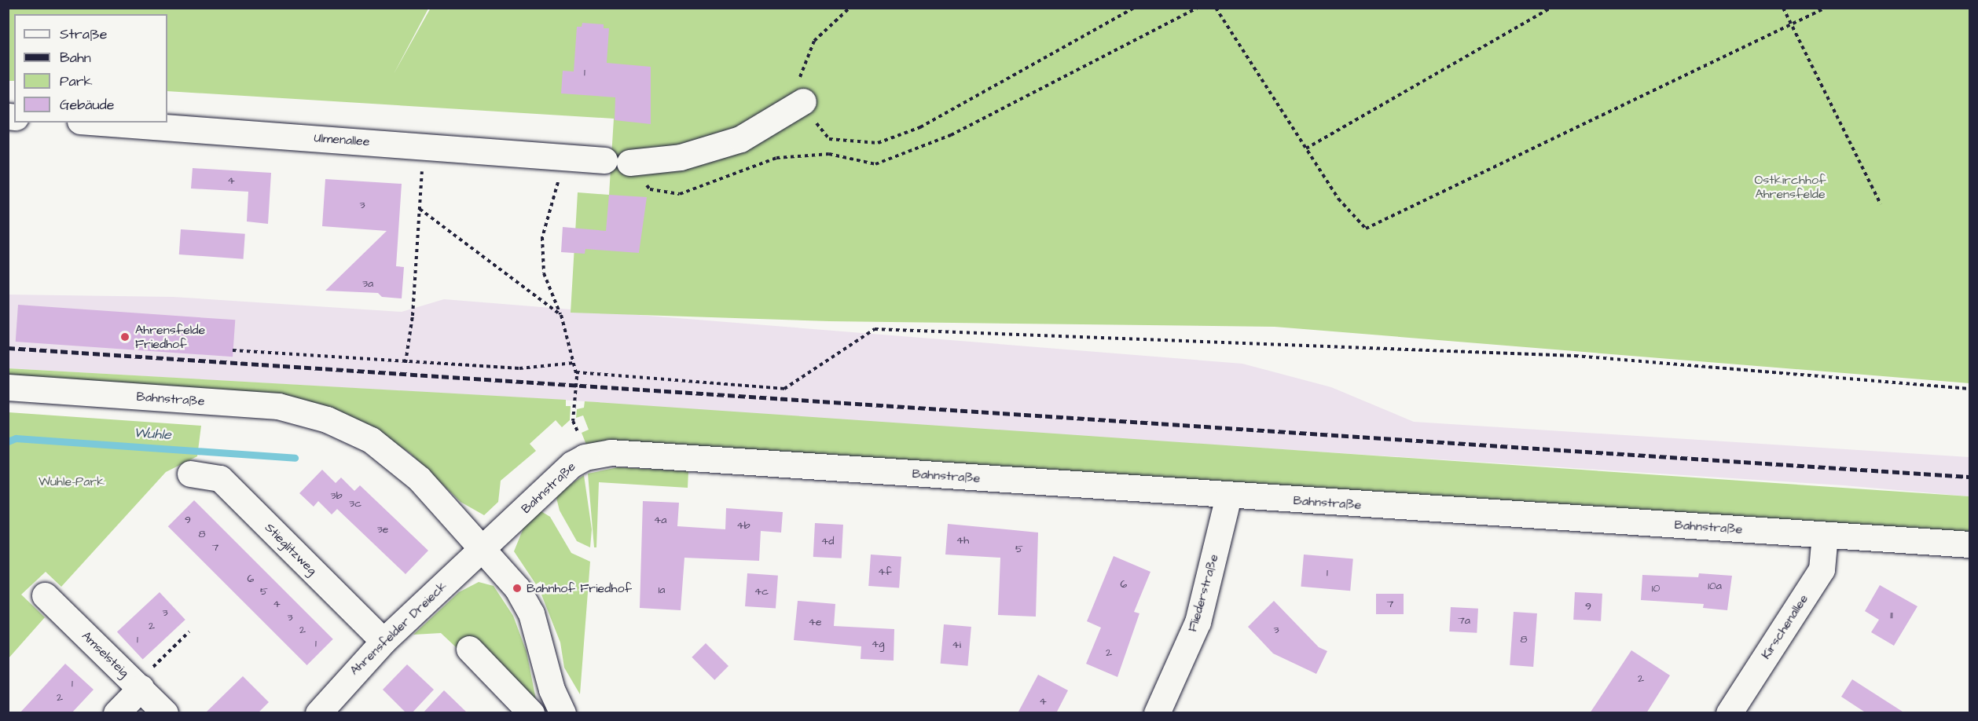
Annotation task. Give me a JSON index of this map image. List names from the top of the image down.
{
  "streets": {
    "street": [
      "Ulmenallee",
      "Bahnstraße",
      "Stieglitzweg",
      "Fliederstraße",
      "Kirschenallee",
      "Ahrensfelder Dreieck",
      "Amselsteig"
    ]
  },
  "crossings": [
    ["Bahnstraße", "Fliederstraße"],
    ["Bahnstraße", "Kirschenallee"],
    ["Bahnstraße", "Ahrensfelder Dreieck"],
    ["Stieglitzweg", "Ahrensfelder Dreieck"]
  ],
  "water": ["Wuhle"],
  "parks": ["Ostkirchhof Ahrensfelde", "Wuhle-Park"],
  "places": ["Ahrensfelde Friedhof", "Bahnhof Friedhof"],
  "house_numbers": [
    "1",
    "4",
    "3",
    "3a",
    "3b",
    "3c",
    "9",
    "4a",
    "4b",
    "3e",
    "8",
    "4h",
    "4d",
    "7",
    "5",
    "4f",
    "1",
    "6",
    "6",
    "10a",
    "10",
    "1a",
    "5",
    "4c",
    "4",
    "7",
    "9",
    "3",
    "11",
    "3",
    "7a",
    "4e",
    "2",
    "2",
    "3",
    "1",
    "8",
    "1",
    "4g",
    "4i",
    "2",
    "2",
    "1",
    "2",
    "4"
  ],
  "legend": [
    "Straße",
    "Bahn",
    "Park",
    "Gebäude"
  ]
}
